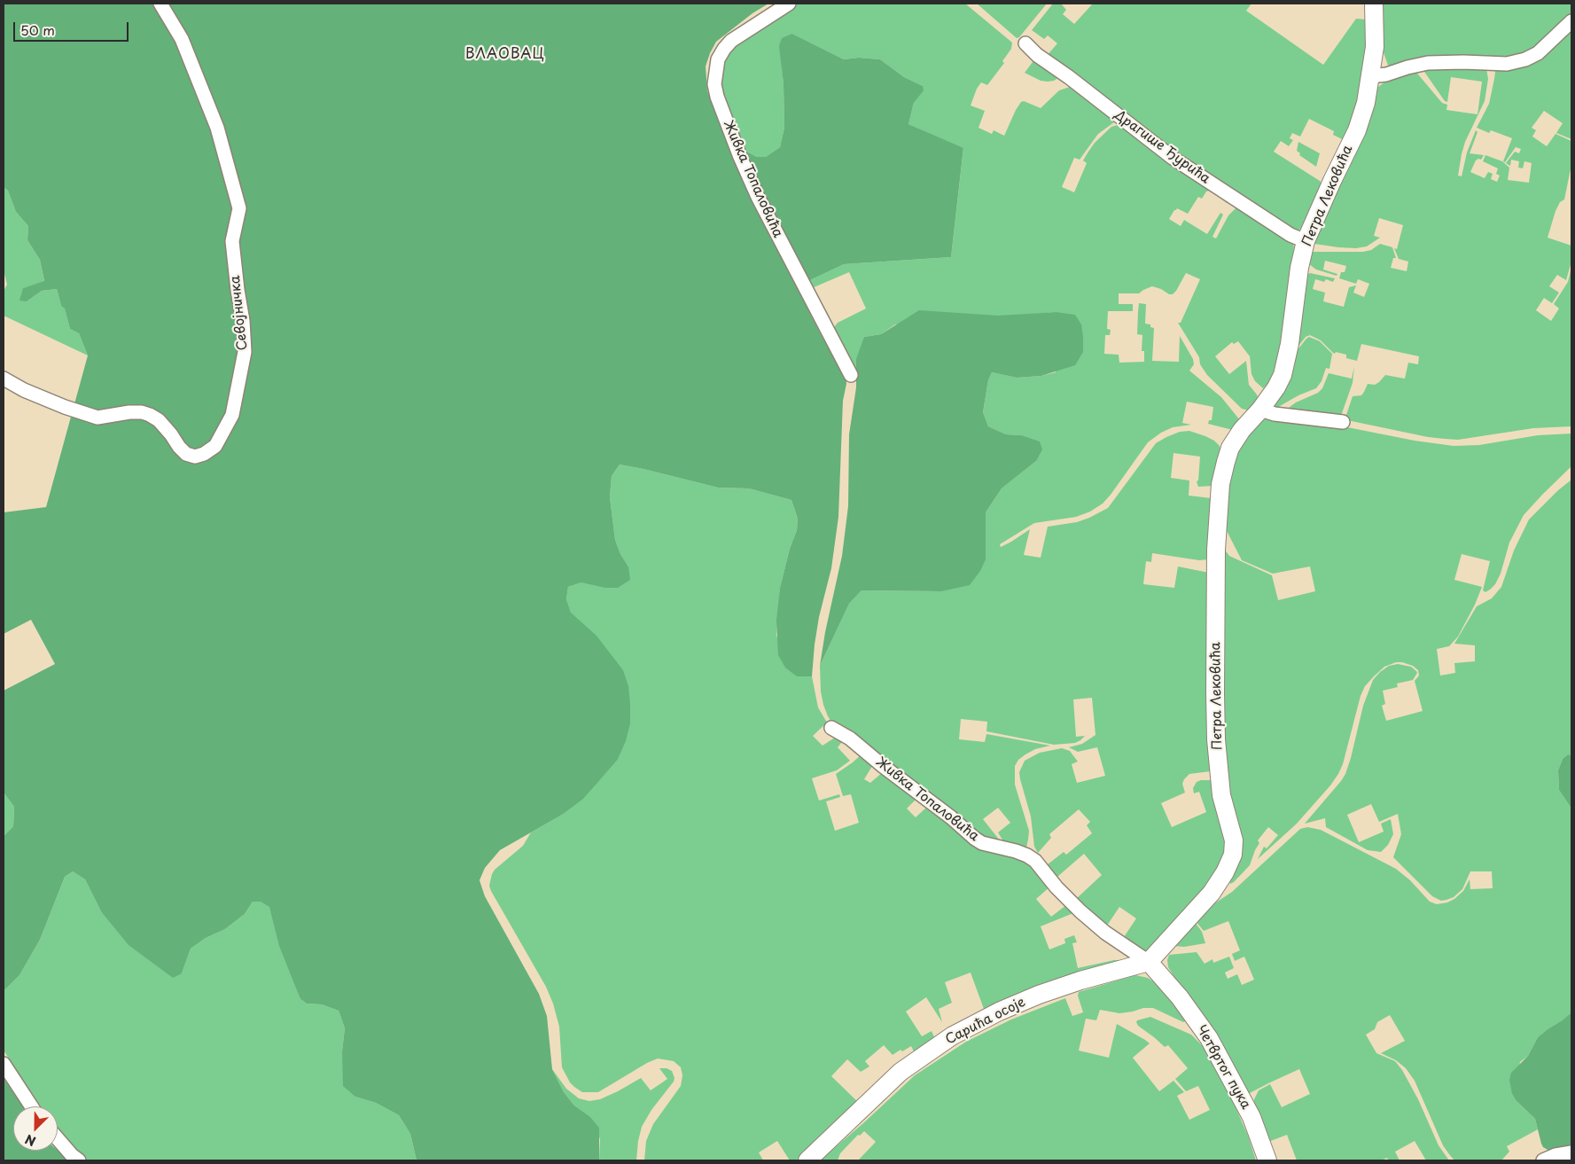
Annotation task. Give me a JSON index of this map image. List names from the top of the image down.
{
  "streets": {
    "street": [
      "Драгише Ђурића",
      "Живка Топаловића",
      "Петра Лековића",
      "Севојничка",
      "Сарића осоје",
      "Четвртог пука"
    ]
  },
  "crossings": [
    ["Драгише Ђурића", "Петра Лековића"],
    ["Живка Топаловића", "Петра Лековића"],
    ["Живка Топаловића", "Сарића осоје"],
    ["Живка Топаловића", "Четвртог пука"],
    ["Петра Лековића", "Сарића осоје"],
    ["Петра Лековића", "Четвртог пука"],
    ["Сарића осоје", "Четвртог пука"]
  ],
  "districts": ["ВЛАОВАЦ"],
  "scale_bar": "50 m",
  "north": "bottom left"
}
